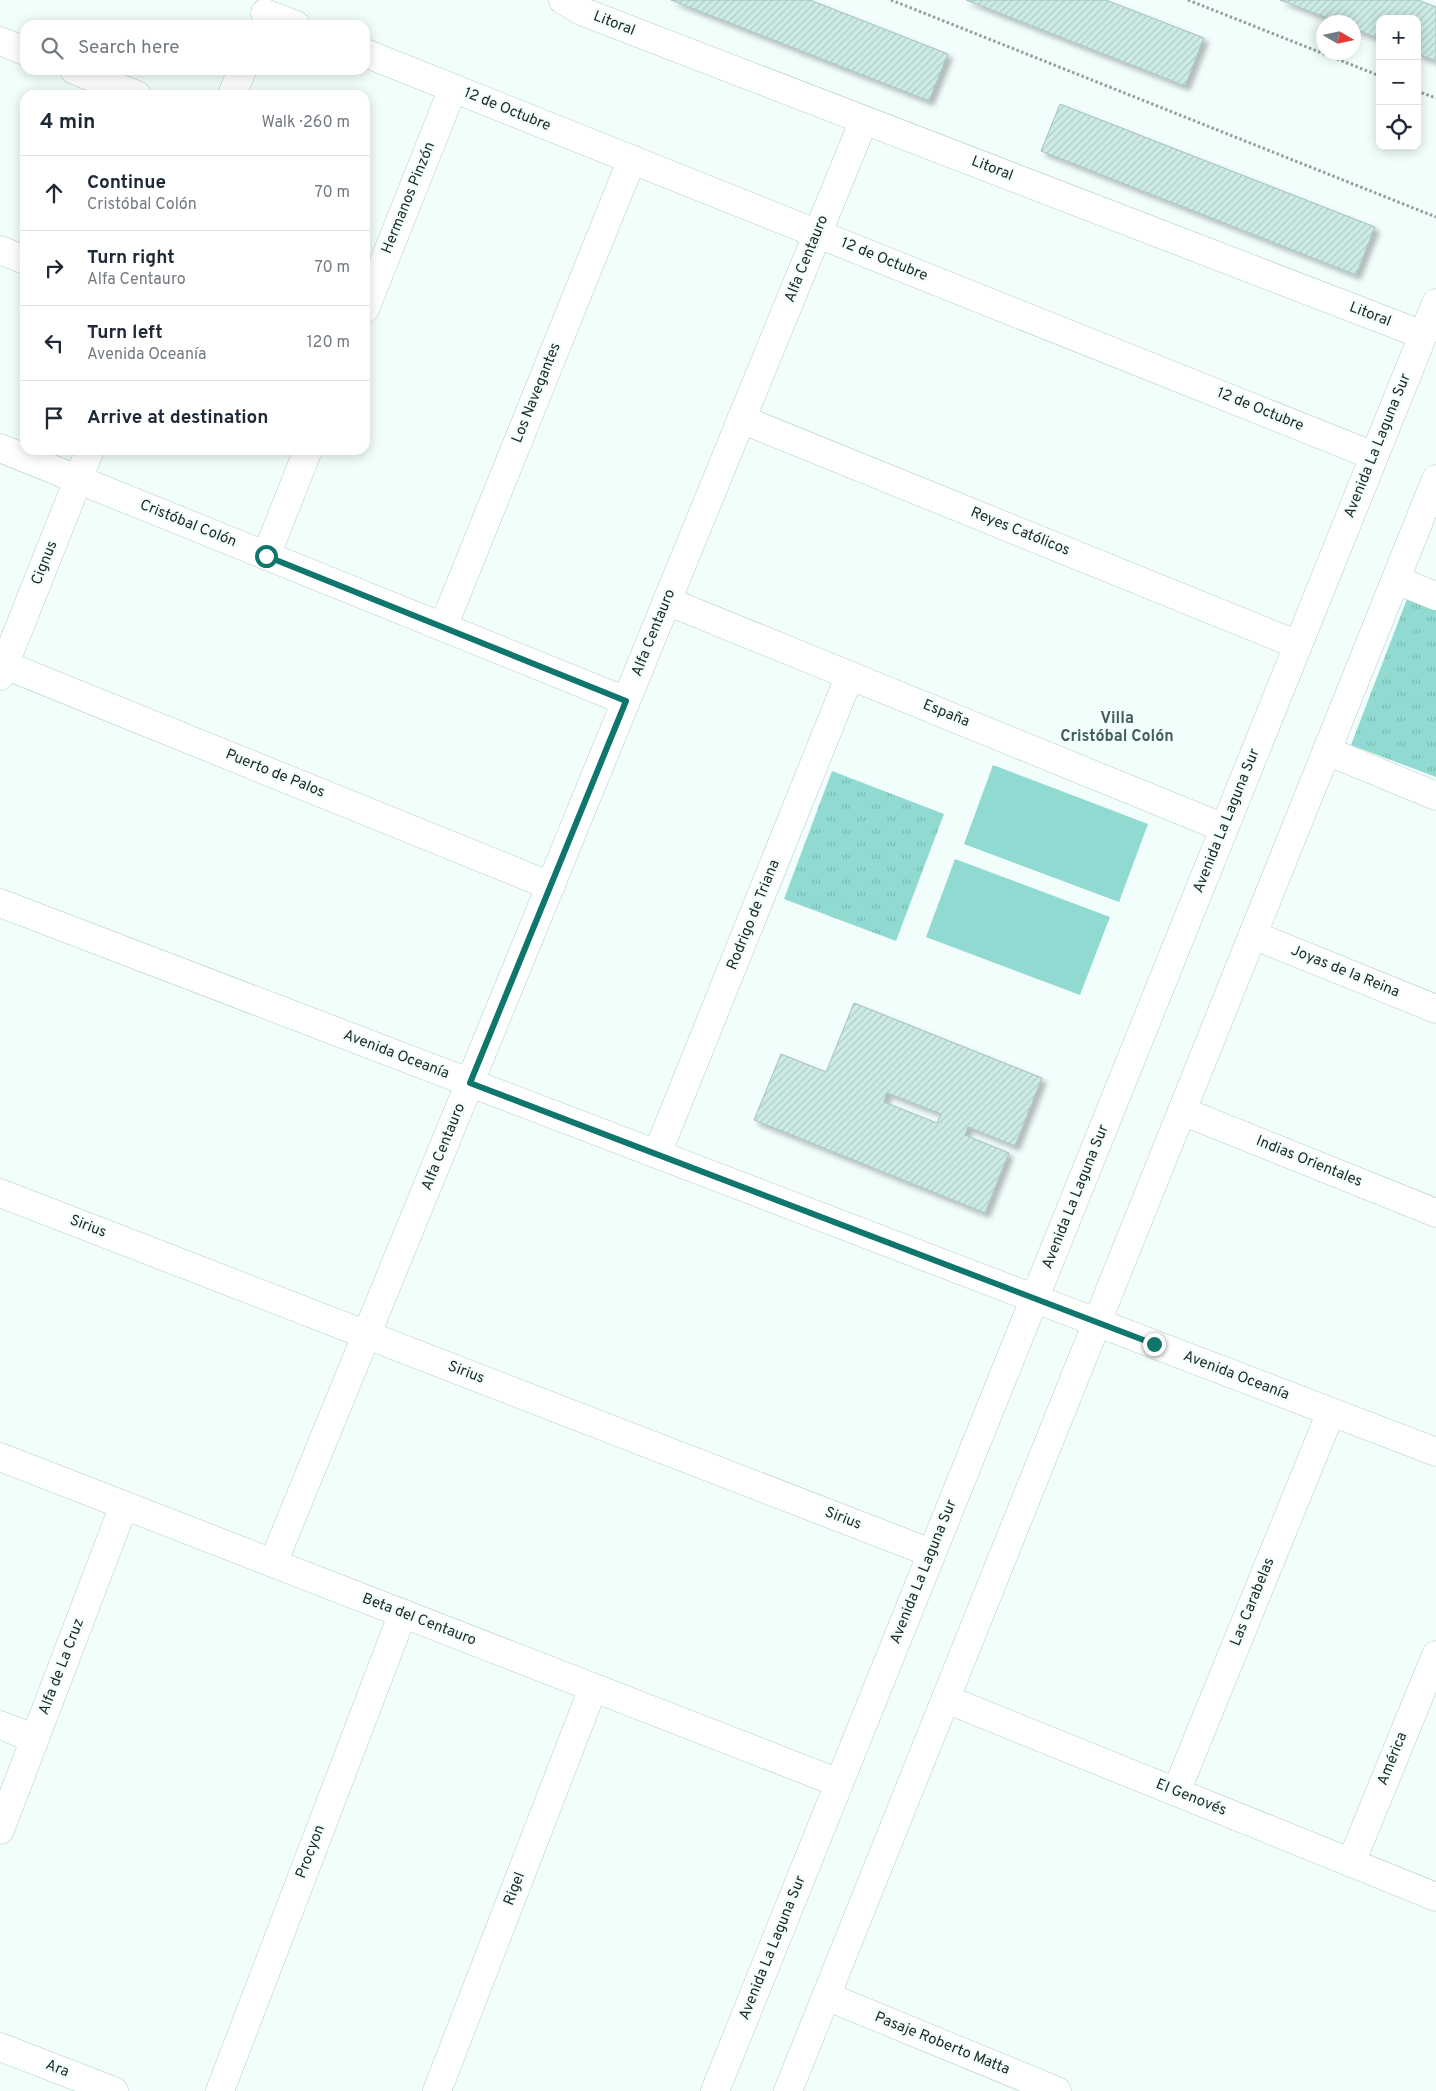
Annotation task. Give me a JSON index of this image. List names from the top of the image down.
{
  "streets": {
    "street": [
      "Litoral",
      "12 de Octubre",
      "Hermanos Pinzón",
      "Alfa Centauro",
      "Los Navegantes",
      "Avenida La Laguna Sur",
      "Cristóbal Colón",
      "Reyes Católicos",
      "Cignus",
      "España",
      "Puerto de Palos",
      "Rodrigo de Triana",
      "Joyas de la Reina",
      "Avenida Oceanía",
      "Indias Orientales",
      "Sirius",
      "Las Carabelas",
      "Beta del Centauro",
      "Alfa de La Cruz",
      "América",
      "El Genovés",
      "Procyon",
      "Rigel",
      "Pasaje Roberto Matta",
      "Ara"
    ]
  },
  "crossings": [
    ["Litoral", "Alfa Centauro"],
    ["Litoral", "Avenida La Laguna Sur"],
    ["12 de Octubre", "Hermanos Pinzón"],
    ["12 de Octubre", "Alfa Centauro"],
    ["12 de Octubre", "Los Navegantes"],
    ["12 de Octubre", "Avenida La Laguna Sur"],
    ["Alfa Centauro", "Cristóbal Colón"],
    ["Alfa Centauro", "Reyes Católicos"],
    ["Alfa Centauro", "España"],
    ["Alfa Centauro", "Puerto de Palos"],
    ["Alfa Centauro", "Avenida Oceanía"],
    ["Alfa Centauro", "Sirius"],
    ["Alfa Centauro", "Beta del Centauro"],
    ["Los Navegantes", "Cristóbal Colón"],
    ["Avenida La Laguna Sur", "Reyes Católicos"],
    ["Avenida La Laguna Sur", "España"],
    ["Avenida La Laguna Sur", "Avenida Oceanía"],
    ["Avenida La Laguna Sur", "Sirius"],
    ["Avenida La Laguna Sur", "Beta del Centauro"],
    ["Cristóbal Colón", "Cignus"],
    ["Cignus", "Puerto de Palos"],
    ["España", "Rodrigo de Triana"],
    ["Rodrigo de Triana", "Avenida Oceanía"],
    ["Avenida Oceanía", "Las Carabelas"],
    ["Las Carabelas", "El Genovés"],
    ["Beta del Centauro", "Alfa de La Cruz"],
    ["Beta del Centauro", "Procyon"],
    ["Beta del Centauro", "Rigel"],
    ["América", "El Genovés"]
  ],
  "districts": ["Villa Cristóbal Colón"],
  "north": "right",
  "page": {
    "map_buttons": ["+", "−"],
    "search": "Search here",
    "heading": ["4 min", "Walk · 260 m"],
    "list": [
      ["Continue", "Cristóbal Colón", "70 m"],
      ["Turn right", "Alfa Centauro", "70 m"],
      ["Turn left", "Avenida Oceanía", "120 m"],
      "Arrive at destination"
    ]
  }
}
